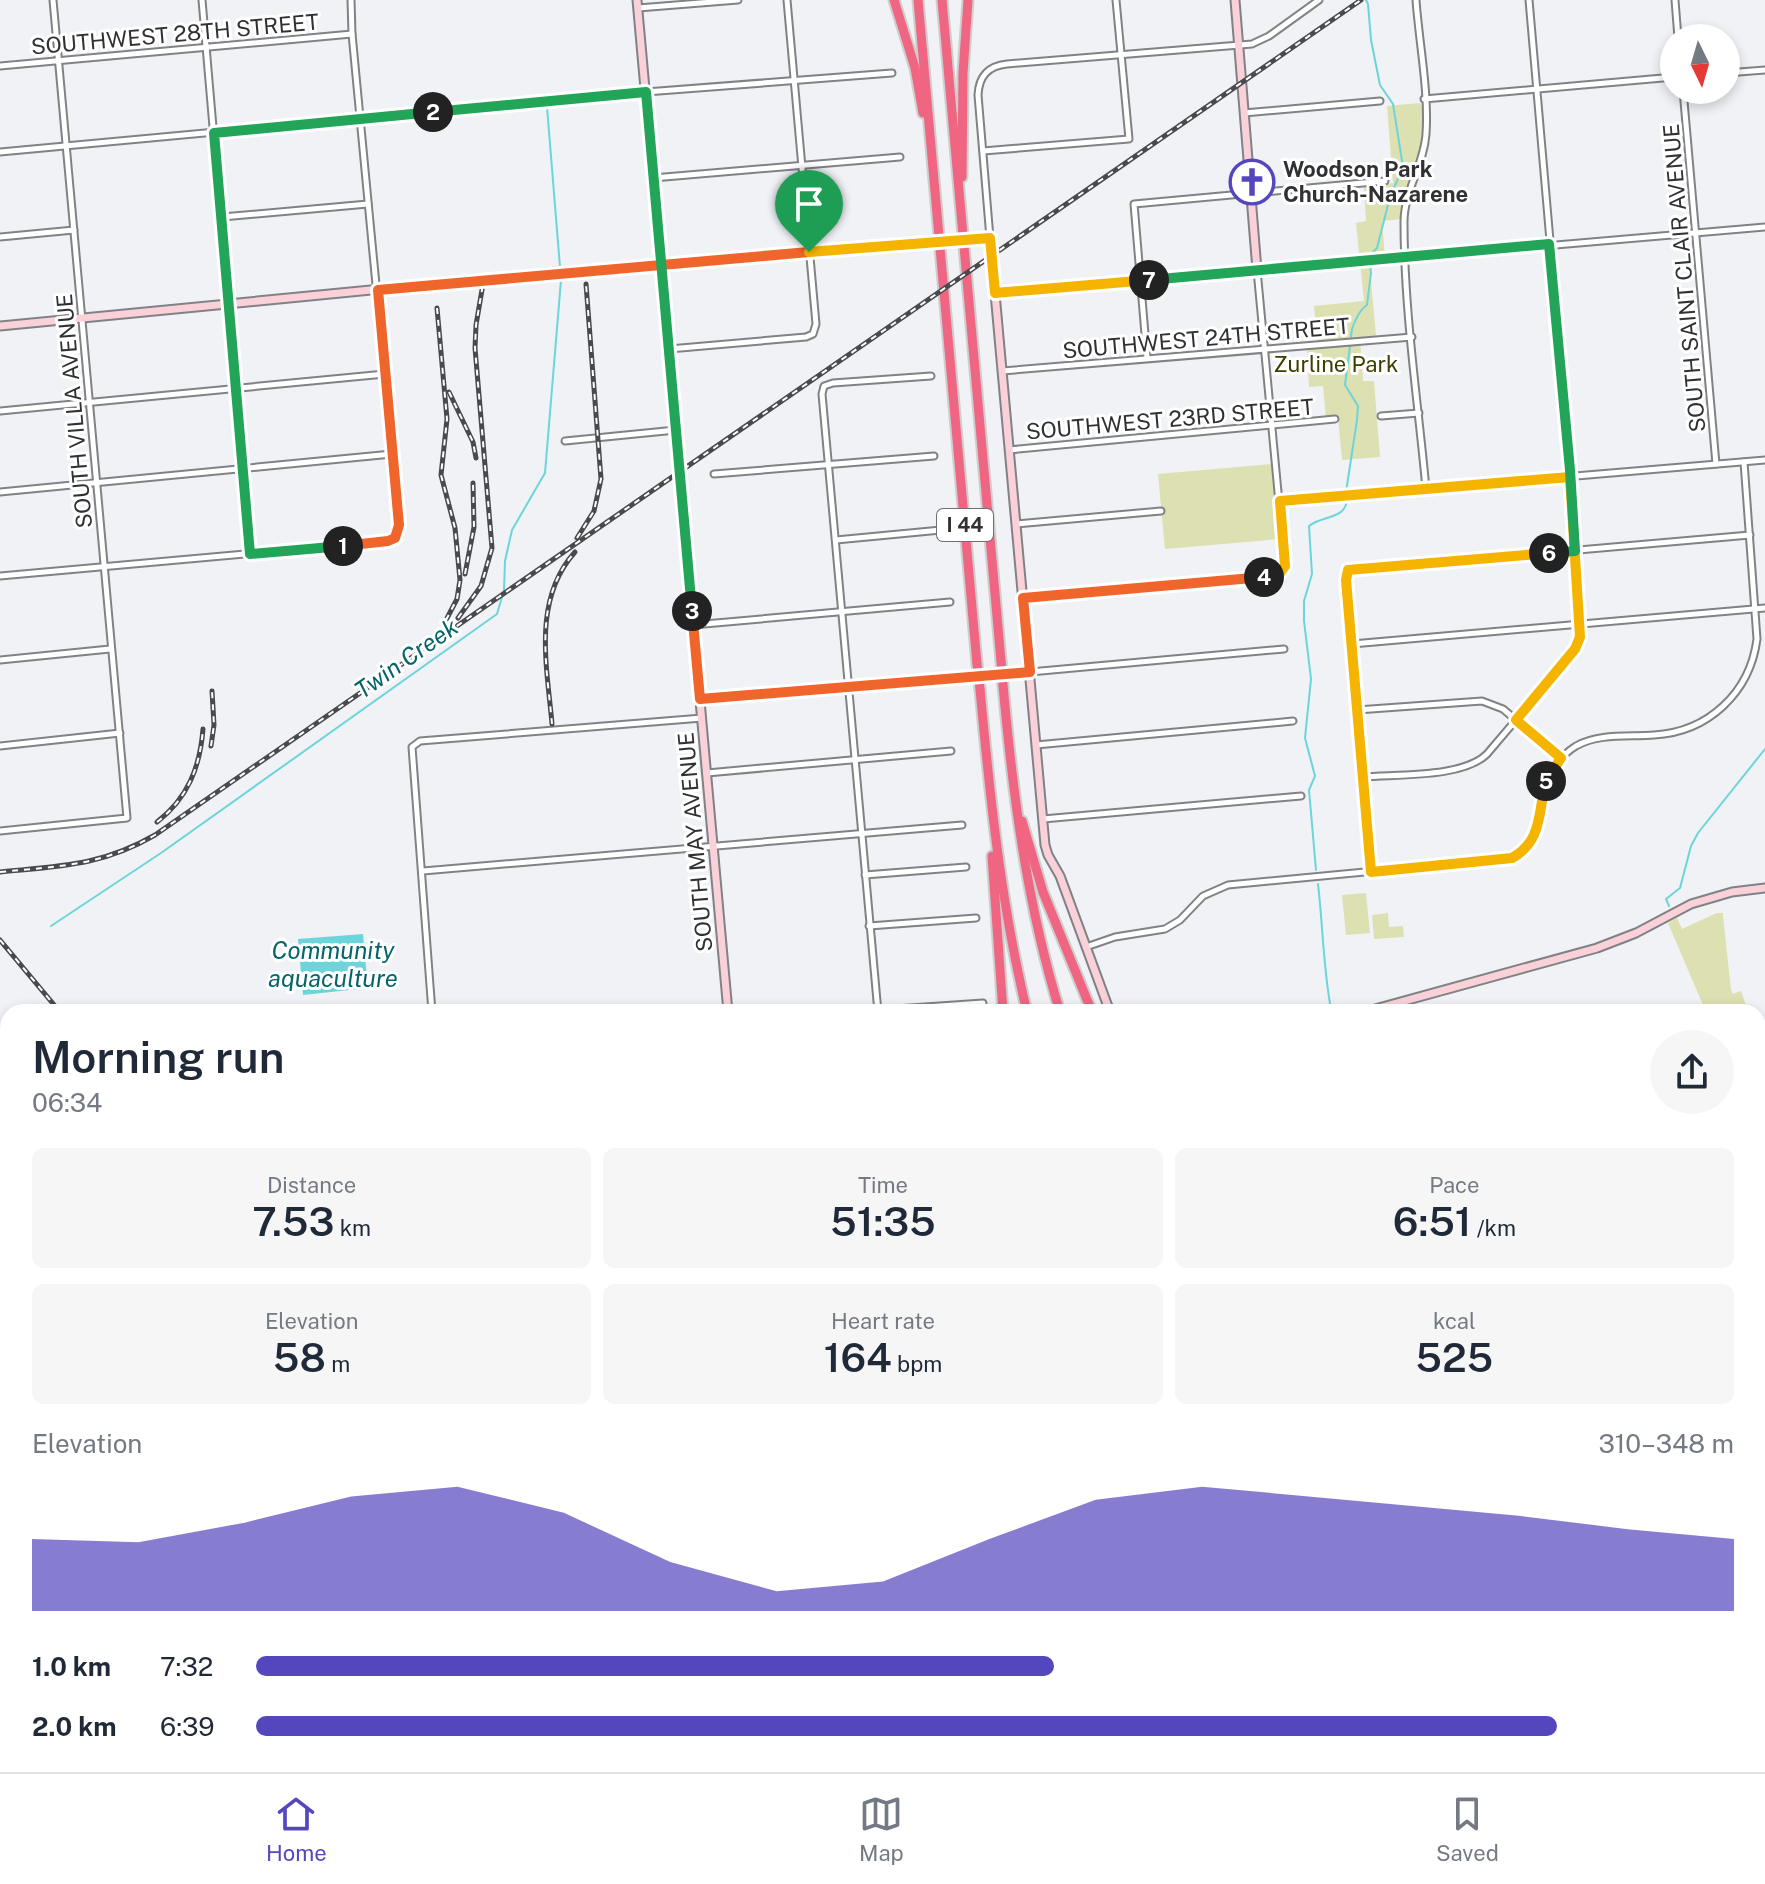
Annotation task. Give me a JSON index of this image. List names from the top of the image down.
{
  "streets": {
    "highway": ["I 44"],
    "street": [
      "SOUTHWEST 28TH STREET",
      "SOUTH SAINT CLAIR AVENUE",
      "SOUTHWEST 24TH STREET",
      "SOUTH VILLA AVENUE",
      "SOUTHWEST 23RD STREET",
      "SOUTH MAY AVENUE"
    ]
  },
  "crossings": [
    ["SOUTHWEST 28TH STREET", "SOUTH VILLA AVENUE"]
  ],
  "water": ["Twin Creek", "Community aquaculture"],
  "parks": ["Zurline Park"],
  "places": {
    "church": ["Woodson Park Church-Nazarene"]
  },
  "north": "bottom",
  "page": {
    "pins": [
      "2",
      "7",
      "1",
      "6",
      "4",
      "3",
      "5"
    ],
    "heading": ["Morning run", "06:34"],
    "stats": [
      ["Distance", "7.53 km"],
      ["Time", "51:35"],
      ["Pace", "6:51 /km"],
      ["Elevation", "58 m"],
      ["Heart rate", "164 bpm"],
      ["kcal", "525"]
    ],
    "chart": ["Elevation", "310–348 m"],
    "list": [
      {
        "name": "1.0 km",
        "note": "7:32"
      },
      {
        "name": "2.0 km",
        "note": "6:39"
      }
    ],
    "tabs": ["Home", "Map", "Saved"]
  }
}
